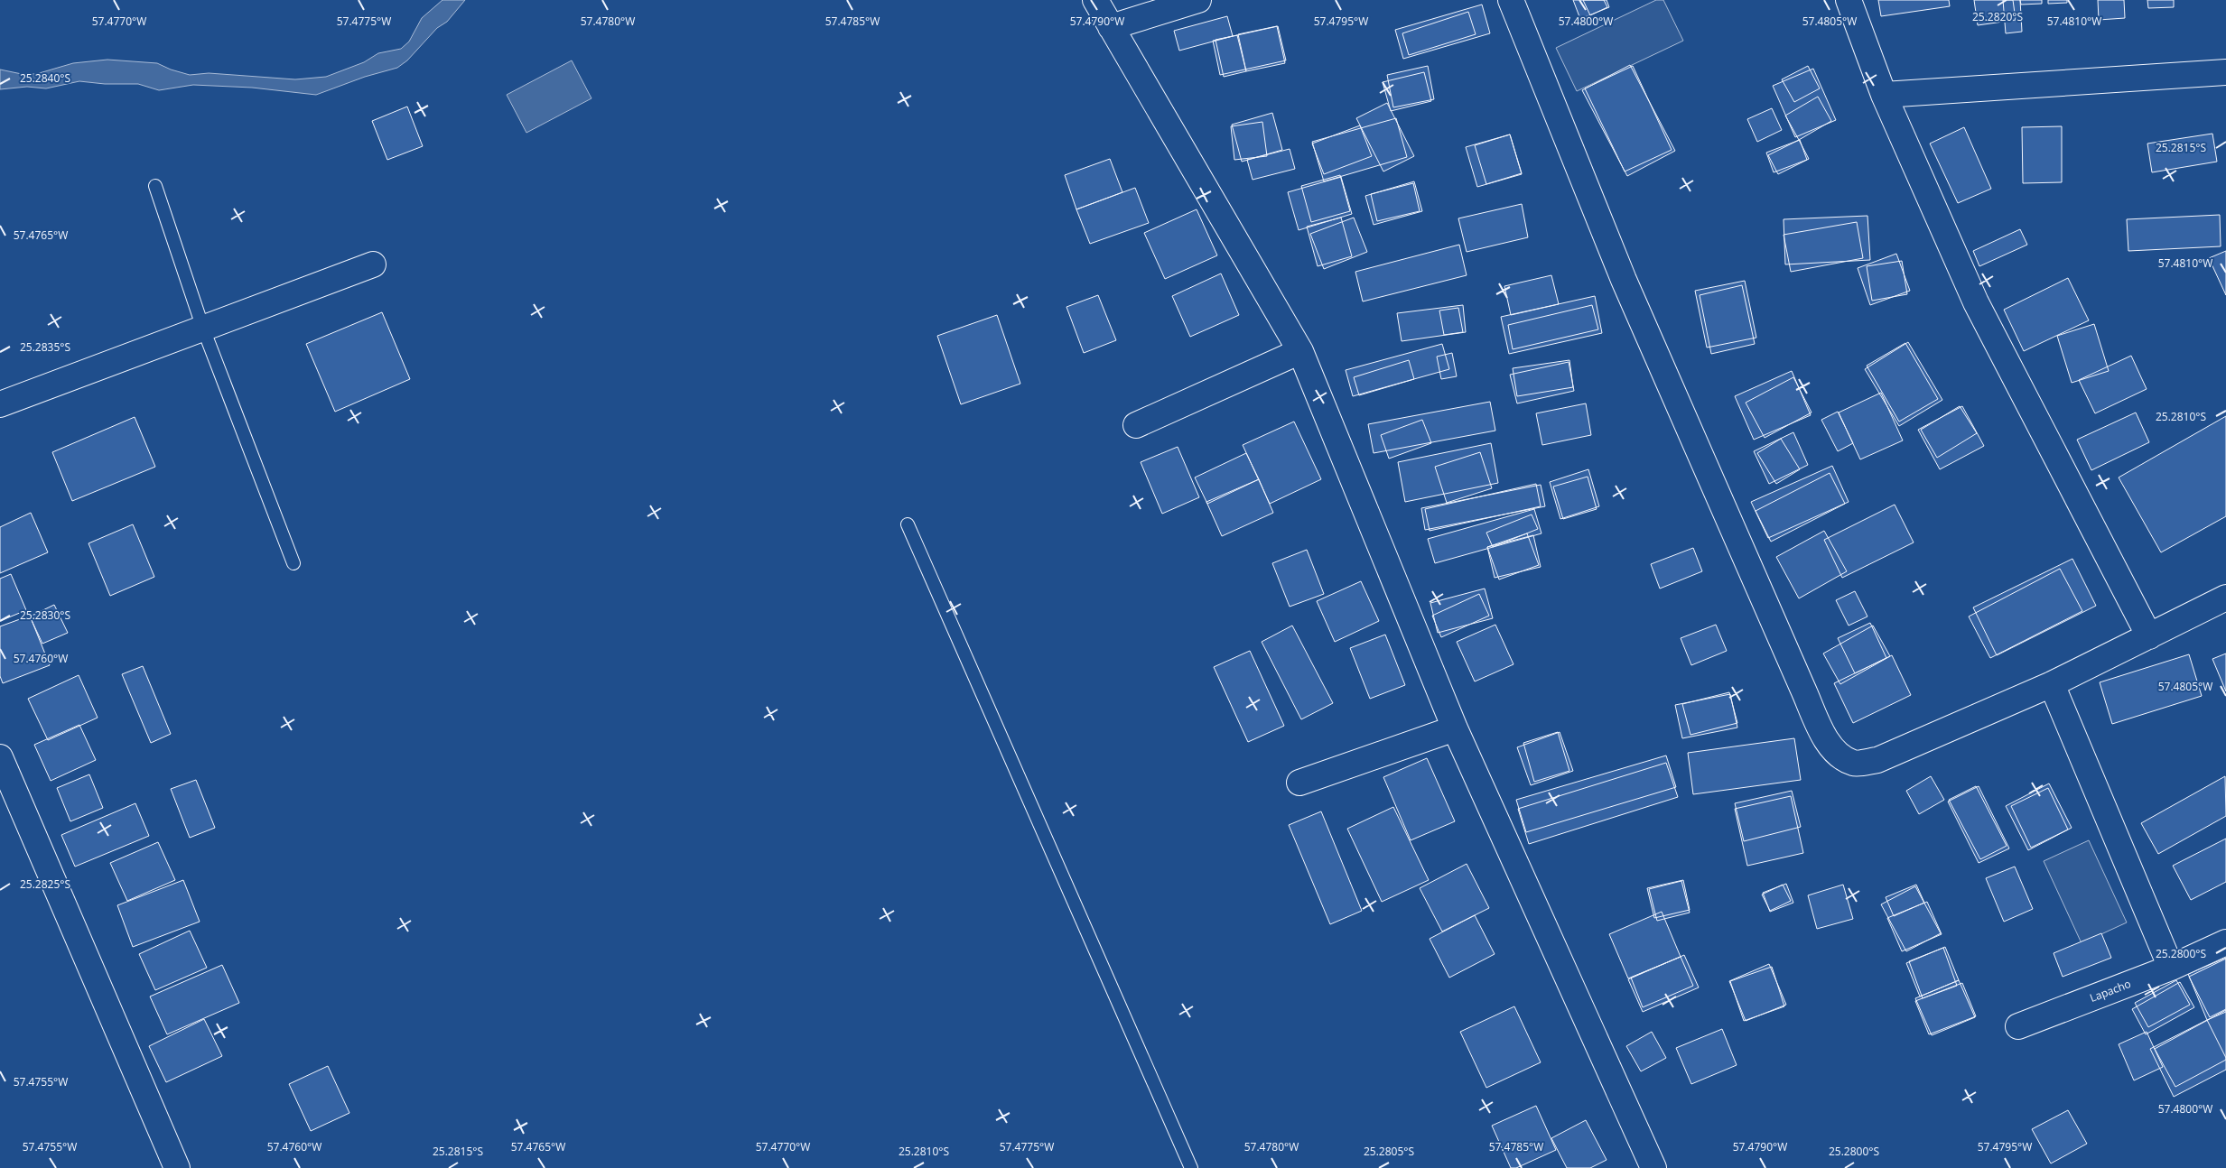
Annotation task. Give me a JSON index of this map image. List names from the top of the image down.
{
  "streets": {
    "street": ["Lapacho"]
  },
  "coordinates": [
    "25.2820°S",
    "57.4785°W",
    "57.4790°W",
    "57.4800°W",
    "57.4770°W",
    "57.4775°W",
    "57.4780°W",
    "57.4795°W",
    "57.4805°W",
    "57.4810°W",
    "25.2840°S",
    "25.2815°S",
    "57.4765°W",
    "25.2835°S",
    "25.2810°S",
    "25.2830°S",
    "57.4760°W",
    "25.2825°S",
    "25.2800°S",
    "57.4755°W",
    "25.2805°S"
  ]
}
